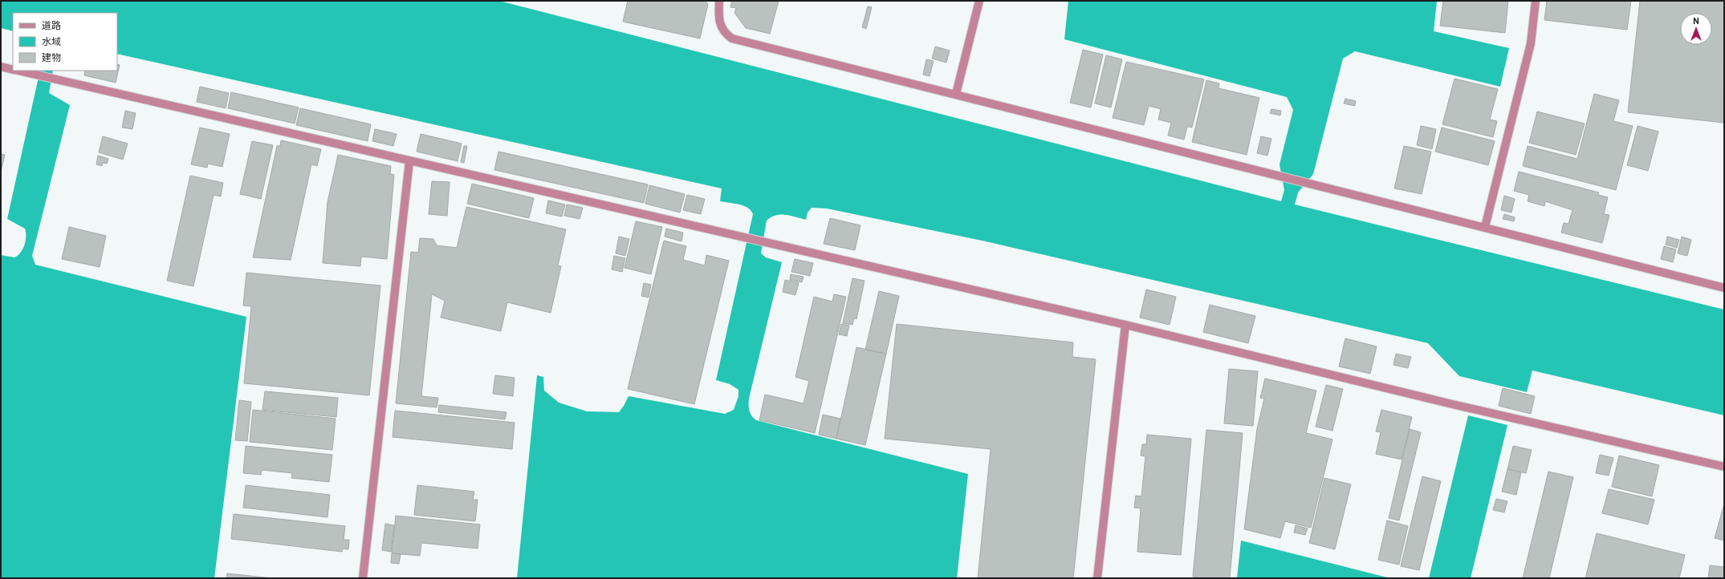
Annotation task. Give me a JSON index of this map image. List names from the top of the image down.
{
  "legend": ["道路", "水域", "建物"],
  "north": "top"
}
